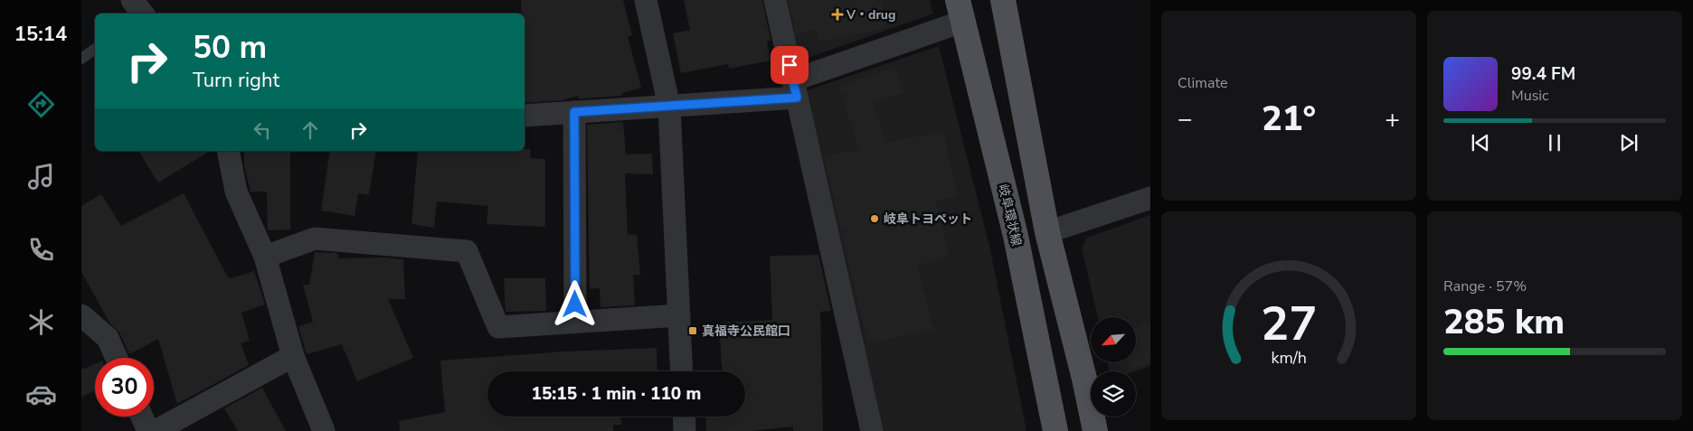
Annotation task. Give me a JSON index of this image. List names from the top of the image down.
{
  "streets": {
    "main road": ["岐阜環状線"]
  },
  "places": {
    "health": ["V・drug"],
    "other": ["岐阜トヨペット"],
    "transit": ["真福寺公民館口"]
  },
  "north": "bottom left",
  "page": {
    "tabs": "15:14",
    "tile": [
      "Climate",
      ["Range · 57%", "285 km"]
    ],
    "turn": ["50 m", "Turn right"],
    "song": ["99.4 FM", "Music"],
    "heat": ["−", "21°", "+"],
    "limit": "30",
    "trip": "15:15 · 1 min · 110 m",
    "gauge": ["27", "km/h"]
  }
}
